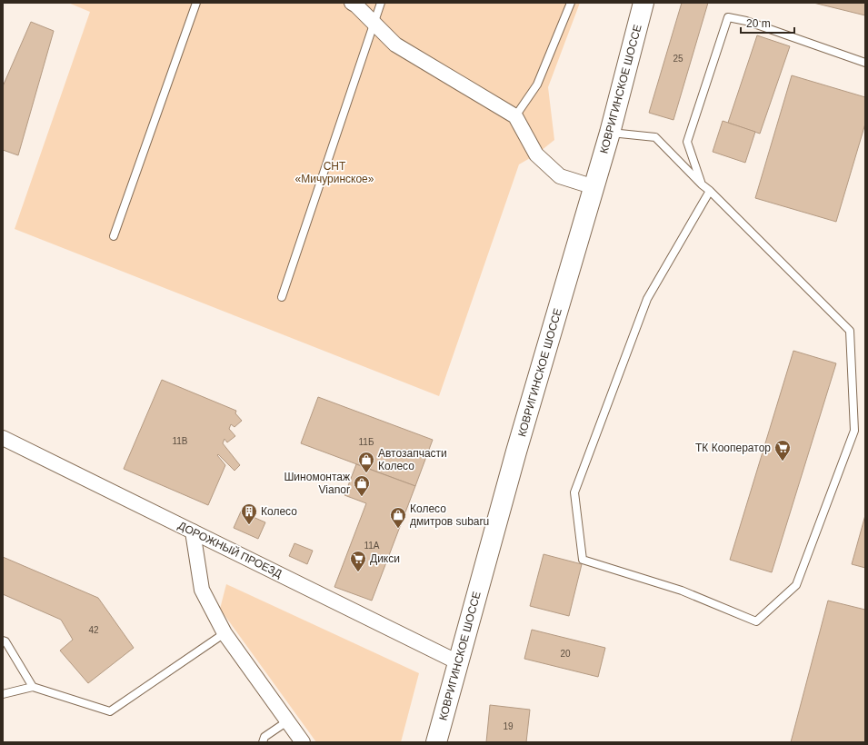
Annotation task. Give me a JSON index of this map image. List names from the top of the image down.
{
  "streets": {
    "main road": ["КОВРИГИНСКОЕ ШОССЕ"],
    "street": ["ДОРОЖНЫЙ ПРОЕЗД"]
  },
  "crossings": [
    ["КОВРИГИНСКОЕ ШОССЕ", "ДОРОЖНЫЙ ПРОЕЗД"]
  ],
  "parks": ["СНТ «Мичуринское»"],
  "places": {
    "supermarket": ["ТК Кооператор", "Дикси"],
    "shop": ["Автозапчасти Колесо", "Шиномонтаж Vianor", "Колесо дмитров subaru"],
    "building": ["Колесо"]
  },
  "house_numbers": [
    "25",
    "11В",
    "11Б",
    "11А",
    "42",
    "20",
    "19"
  ],
  "scale_bar": "20 m"
}
